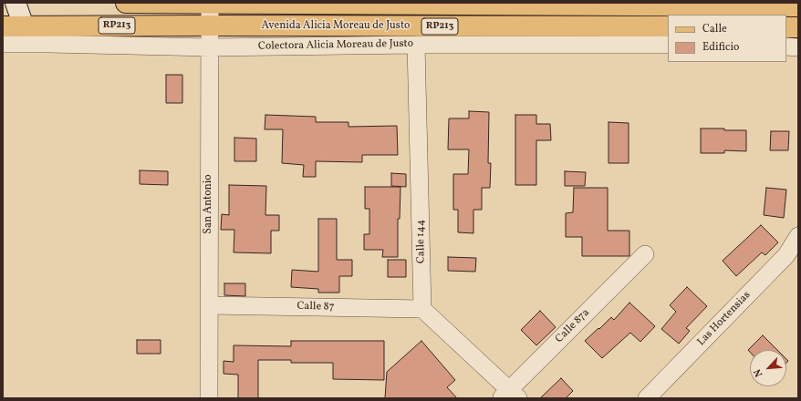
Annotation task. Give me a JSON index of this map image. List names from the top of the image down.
{
  "streets": {
    "main road": ["RP213", "Avenida Alicia Moreau de Justo"],
    "street": [
      "Colectora Alicia Moreau de Justo",
      "San Antonio",
      "Calle 144",
      "Calle 87",
      "Las Hortensias",
      "Calle 87a"
    ]
  },
  "crossings": [
    ["Avenida Alicia Moreau de Justo", "San Antonio"],
    ["Colectora Alicia Moreau de Justo", "San Antonio"],
    ["Colectora Alicia Moreau de Justo", "Calle 144"],
    ["San Antonio", "Calle 87"],
    ["Calle 144", "Calle 87"]
  ],
  "legend": ["Calle", "Edificio"],
  "north": "bottom left"
}
